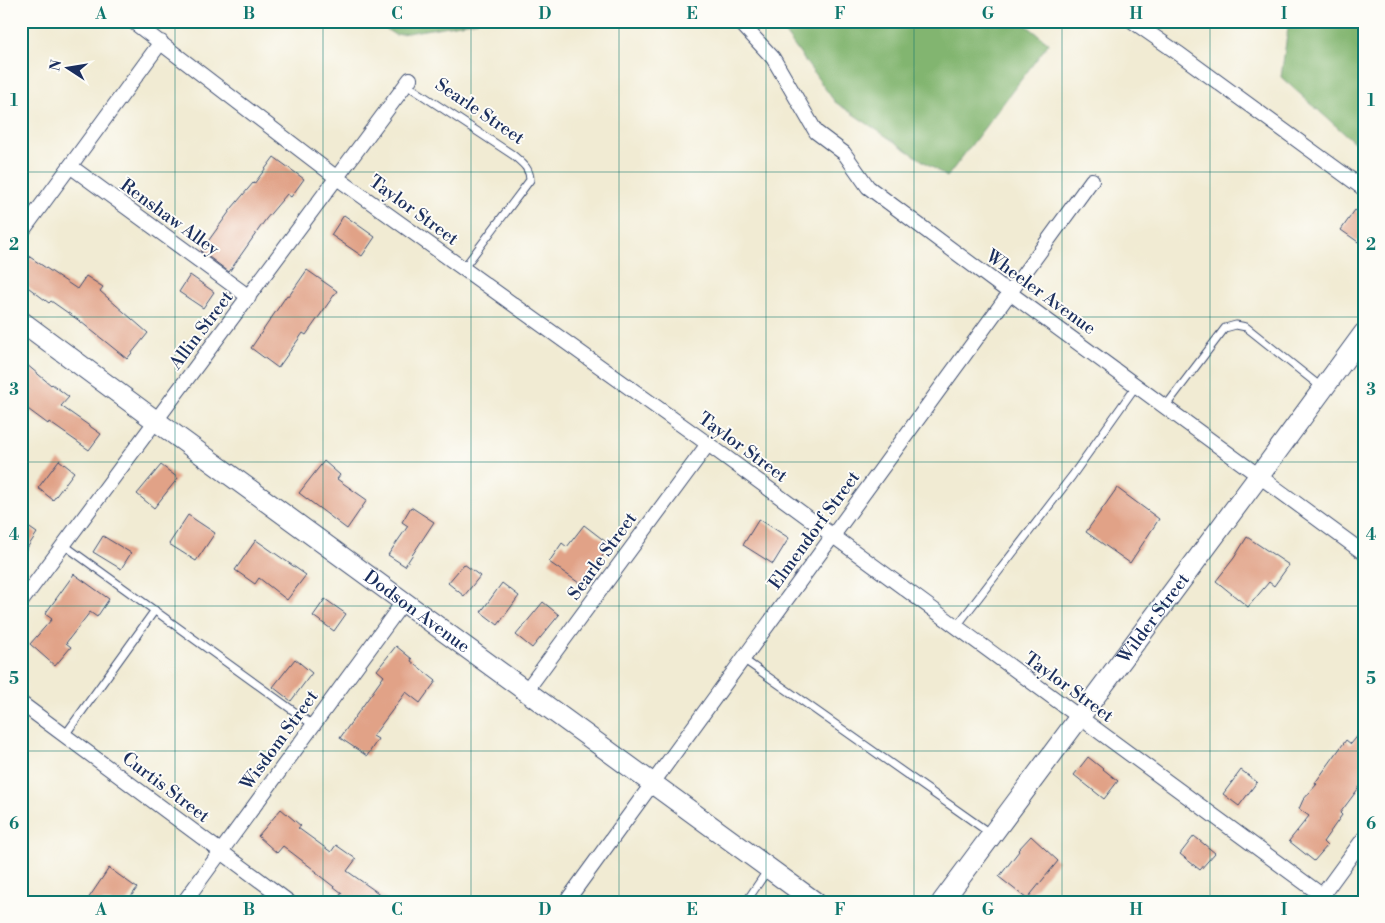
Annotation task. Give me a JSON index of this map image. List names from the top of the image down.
{
  "streets": {
    "street": [
      "Searle Street",
      "Taylor Street",
      "Renshaw Alley",
      "Wheeler Avenue",
      "Allin Street",
      "Elmendorf Street",
      "Dodson Avenue",
      "Wilder Street",
      "Wisdom Street",
      "Curtis Street"
    ]
  },
  "crossings": [
    ["Searle Street", "Taylor Street"],
    ["Searle Street", "Allin Street"],
    ["Searle Street", "Dodson Avenue"],
    ["Taylor Street", "Allin Street"],
    ["Taylor Street", "Elmendorf Street"],
    ["Taylor Street", "Wilder Street"],
    ["Renshaw Alley", "Allin Street"],
    ["Wheeler Avenue", "Elmendorf Street"],
    ["Wheeler Avenue", "Wilder Street"],
    ["Allin Street", "Dodson Avenue"],
    ["Elmendorf Street", "Dodson Avenue"],
    ["Dodson Avenue", "Wisdom Street"],
    ["Wisdom Street", "Curtis Street"]
  ],
  "north": "left",
  "grid": {
    "columns": [
      "A",
      "B",
      "C",
      "D",
      "E",
      "F",
      "G",
      "H",
      "I"
    ],
    "rows": [
      "1",
      "2",
      "3",
      "4",
      "5",
      "6"
    ]
  }
}
